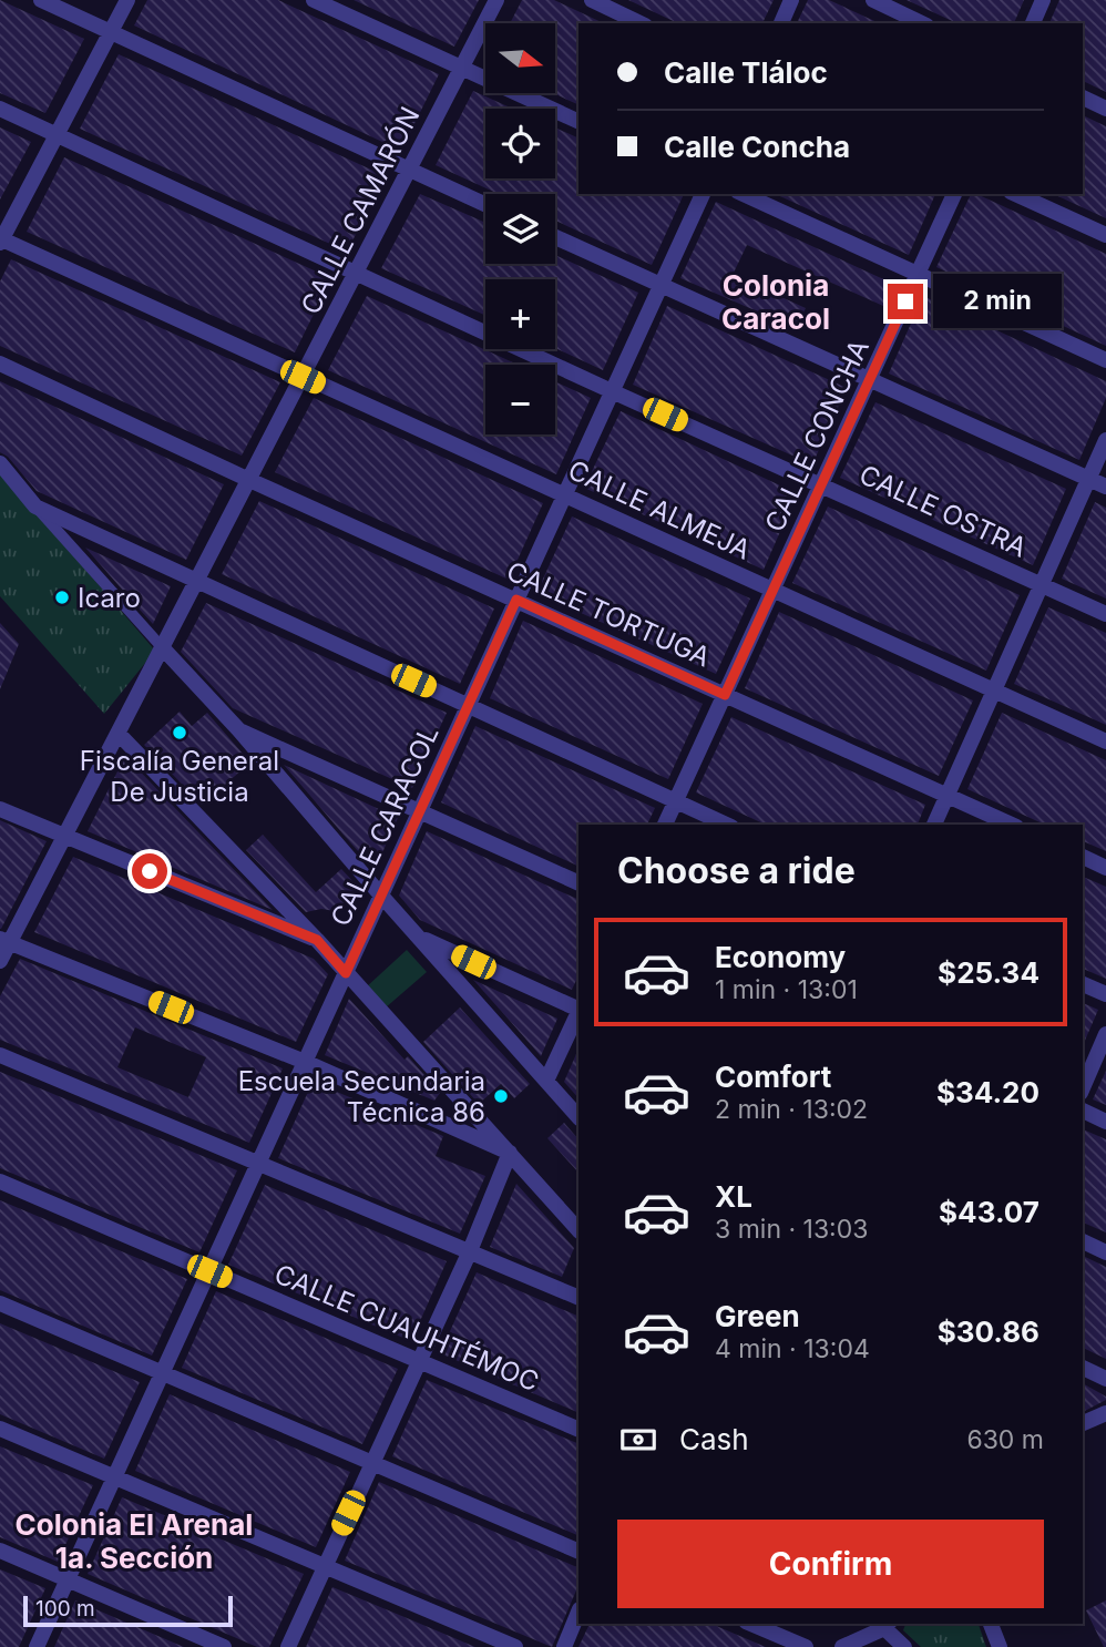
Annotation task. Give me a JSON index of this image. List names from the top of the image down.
{
  "streets": {
    "street": [
      "CALLE CAMARÓN",
      "CALLE CONCHA",
      "CALLE ALMEJA",
      "CALLE OSTRA",
      "CALLE TORTUGA",
      "CALLE CARACOL",
      "CALLE CUAUHTÉMOC"
    ]
  },
  "crossings": [
    ["CALLE CAMARÓN", "CALLE ALMEJA"],
    ["CALLE CAMARÓN", "CALLE OSTRA"],
    ["CALLE CAMARÓN", "CALLE TORTUGA"],
    ["CALLE CONCHA", "CALLE ALMEJA"],
    ["CALLE CONCHA", "CALLE OSTRA"],
    ["CALLE CONCHA", "CALLE TORTUGA"],
    ["CALLE ALMEJA", "CALLE CARACOL"],
    ["CALLE OSTRA", "CALLE CARACOL"],
    ["CALLE TORTUGA", "CALLE CARACOL"],
    ["CALLE CARACOL", "CALLE CUAUHTÉMOC"]
  ],
  "districts": ["Colonia Caracol", "Colonia El Arenal 1a. Sección"],
  "places": ["Icaro", "Fiscalía General De Justicia", "Escuela Secundaria Técnica 86"],
  "scale_bar": "100 m",
  "north": "right",
  "page": {
    "map_buttons": ["+", "−"],
    "banner": ["Calle Tláloc", "Calle Concha"],
    "bubble": "2 min",
    "heading": "Choose a ride",
    "list": [
      {
        "name": "Economy",
        "note": "1 min · 13:01",
        "value": "$25.34"
      },
      {
        "name": "Comfort",
        "note": "2 min · 13:02",
        "value": "$34.20"
      },
      {
        "name": "XL",
        "note": "3 min · 13:03",
        "value": "$43.07"
      },
      {
        "name": "Green",
        "note": "4 min · 13:04",
        "value": "$30.86"
      }
    ],
    "pay": ["Cash", "630 m"],
    "buttons": "Confirm",
    "scale": "100 m"
  }
}
